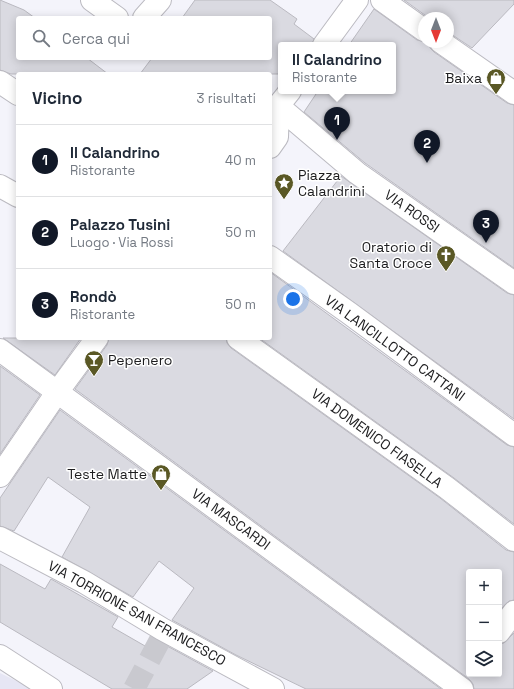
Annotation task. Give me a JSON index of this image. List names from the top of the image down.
{
  "streets": {
    "street": [
      "VIA ROSSI",
      "VIA LANCILLOTTO CATTANI",
      "VIA DOMENICO FIASELLA",
      "VIA MASCARDI",
      "VIA TORRIONE SAN FRANCESCO"
    ]
  },
  "places": {
    "shop": ["Baixa", "Teste Matte"],
    "place": ["Piazza Calandrini"],
    "church": ["Oratorio di Santa Croce"],
    "bar": ["Pepenero"]
  },
  "north": "bottom",
  "page": {
    "search": "Cerca qui",
    "popup": ["Il Calandrino", "Ristorante"],
    "heading": ["Vicino", "3 risultati"],
    "pins": ["1", "2", "3"],
    "list": [
      {
        "mark": "1",
        "name": "Il Calandrino",
        "note": "Ristorante",
        "value": "40 m"
      },
      {
        "mark": "2",
        "name": "Palazzo Tusini",
        "note": "Luogo · Via Rossi",
        "value": "50 m"
      },
      {
        "mark": "3",
        "name": "Rondò",
        "note": "Ristorante",
        "value": "50 m"
      }
    ],
    "map_buttons": ["+", "−"]
  }
}
